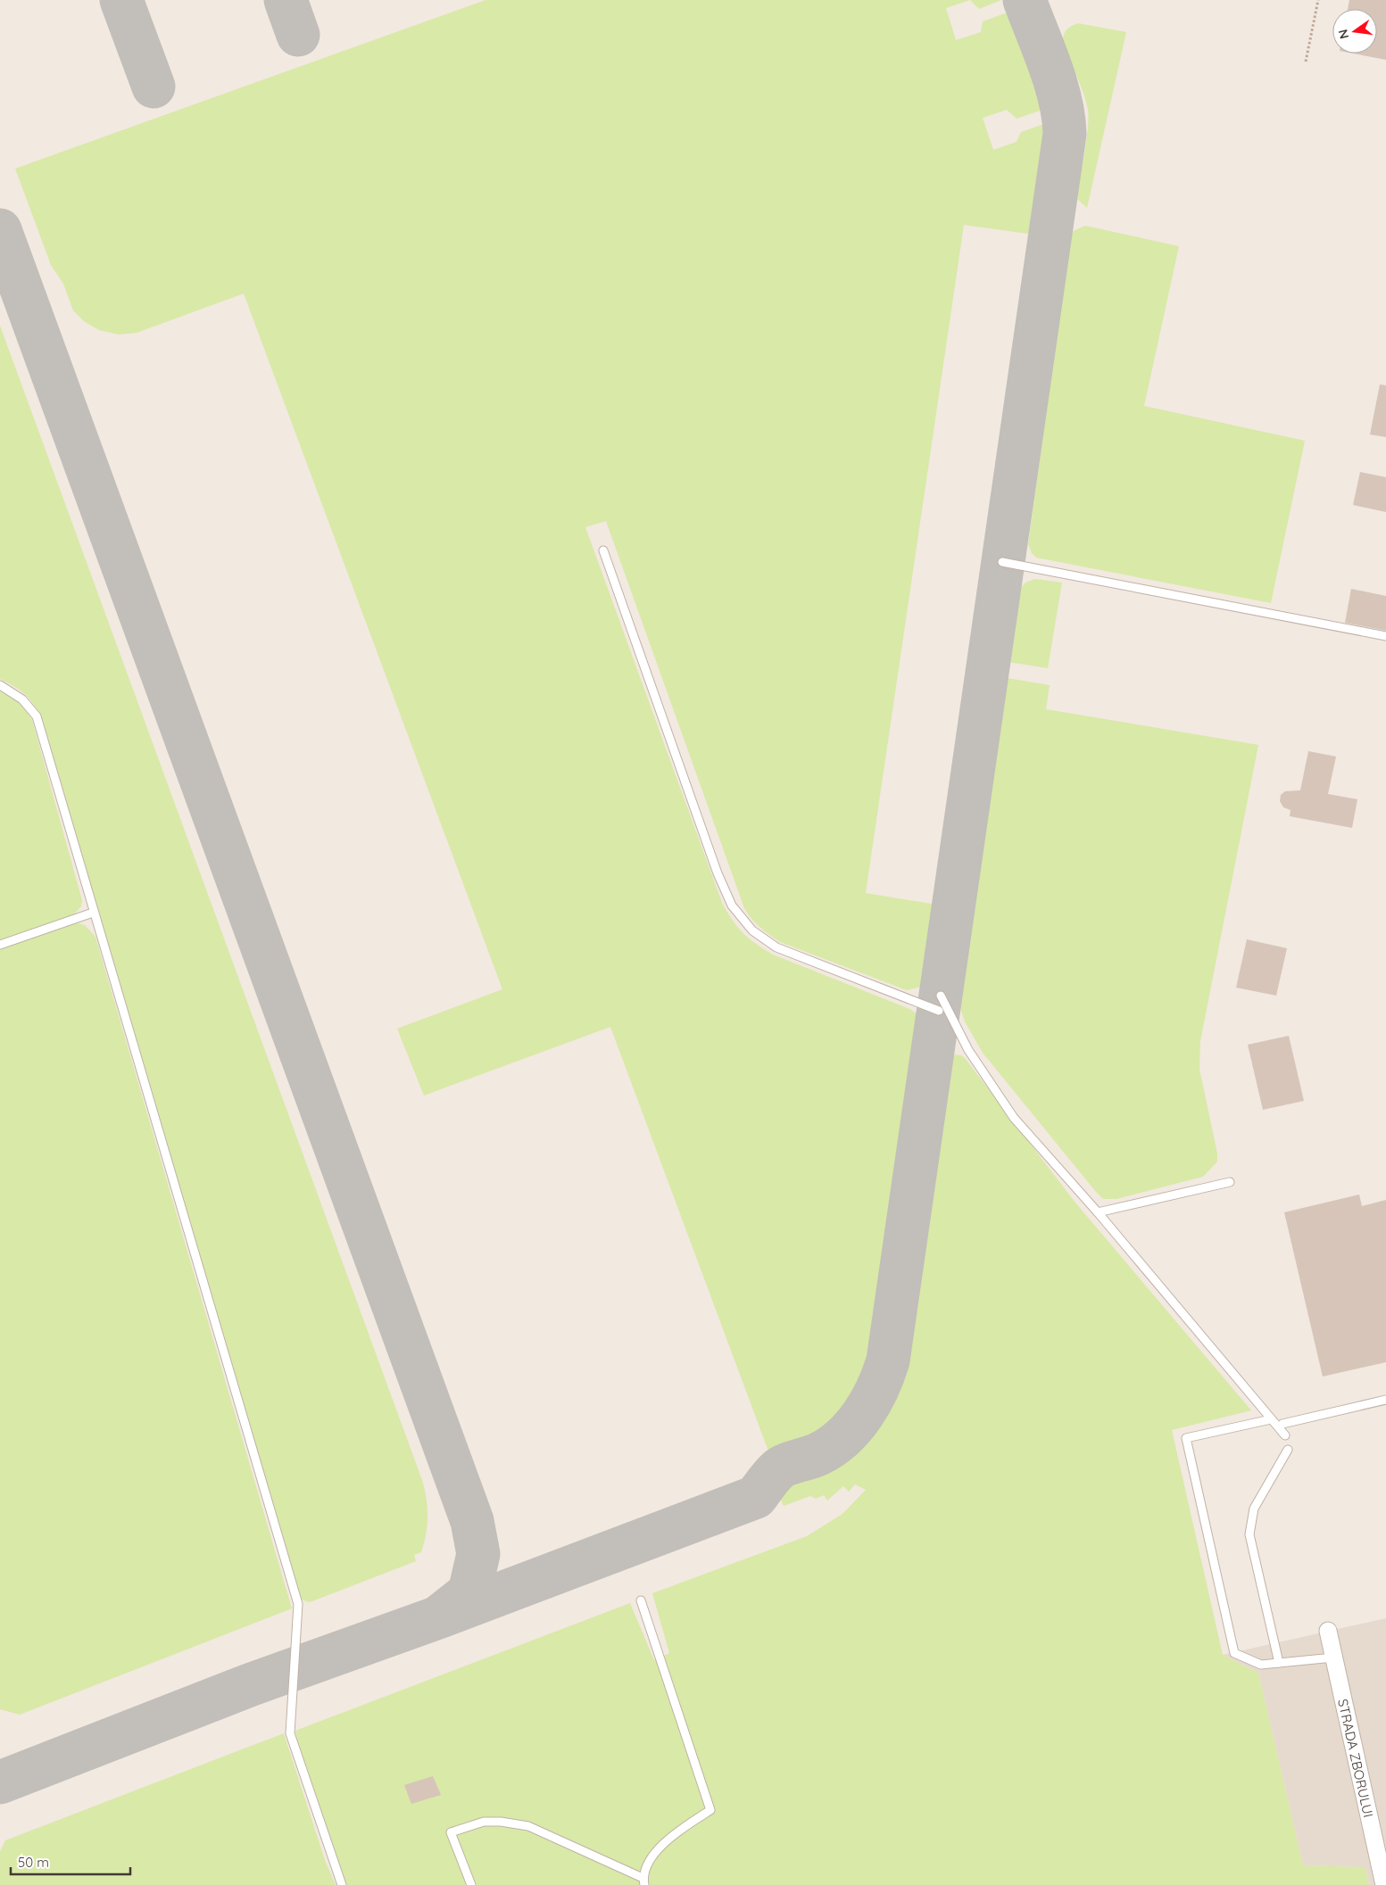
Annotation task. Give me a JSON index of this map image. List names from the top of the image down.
{
  "streets": {
    "street": ["STRADA ZBORULUI"]
  },
  "scale_bar": "50 m",
  "north": "left"
}
